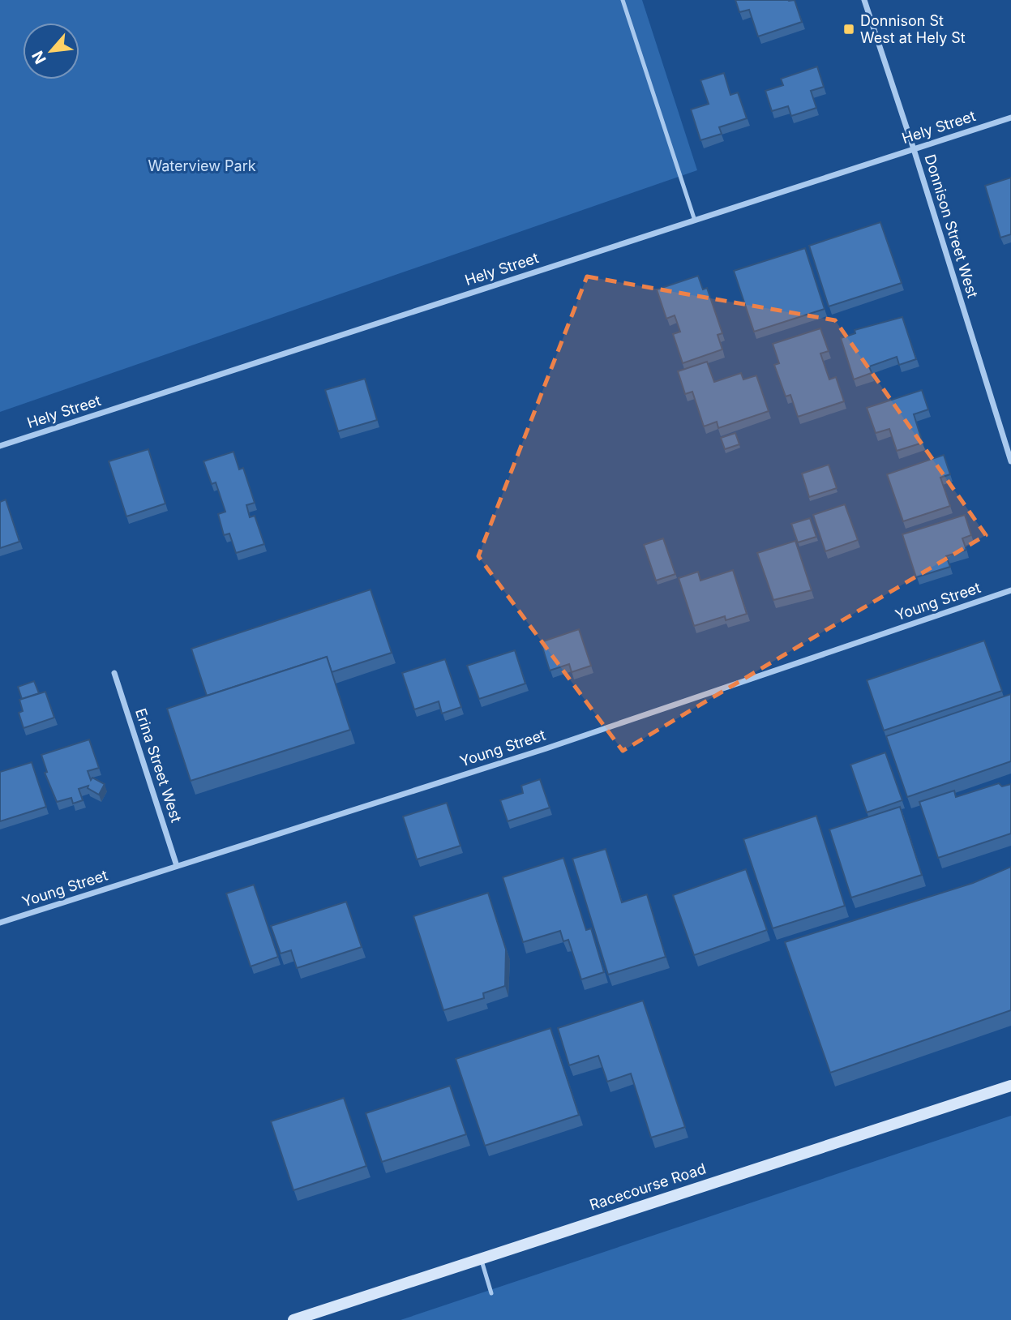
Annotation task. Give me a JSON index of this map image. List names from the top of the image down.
{
  "streets": {
    "main road": ["Racecourse Road"],
    "street": [
      "Hely Street",
      "Donnison Street West",
      "Young Street",
      "Erina Street West"
    ]
  },
  "crossings": [
    ["Hely Street", "Donnison Street West"],
    ["Young Street", "Erina Street West"]
  ],
  "parks": ["Waterview Park"],
  "places": {
    "transit": ["Donnison St West at Hely St"]
  },
  "north": "bottom left"
}
